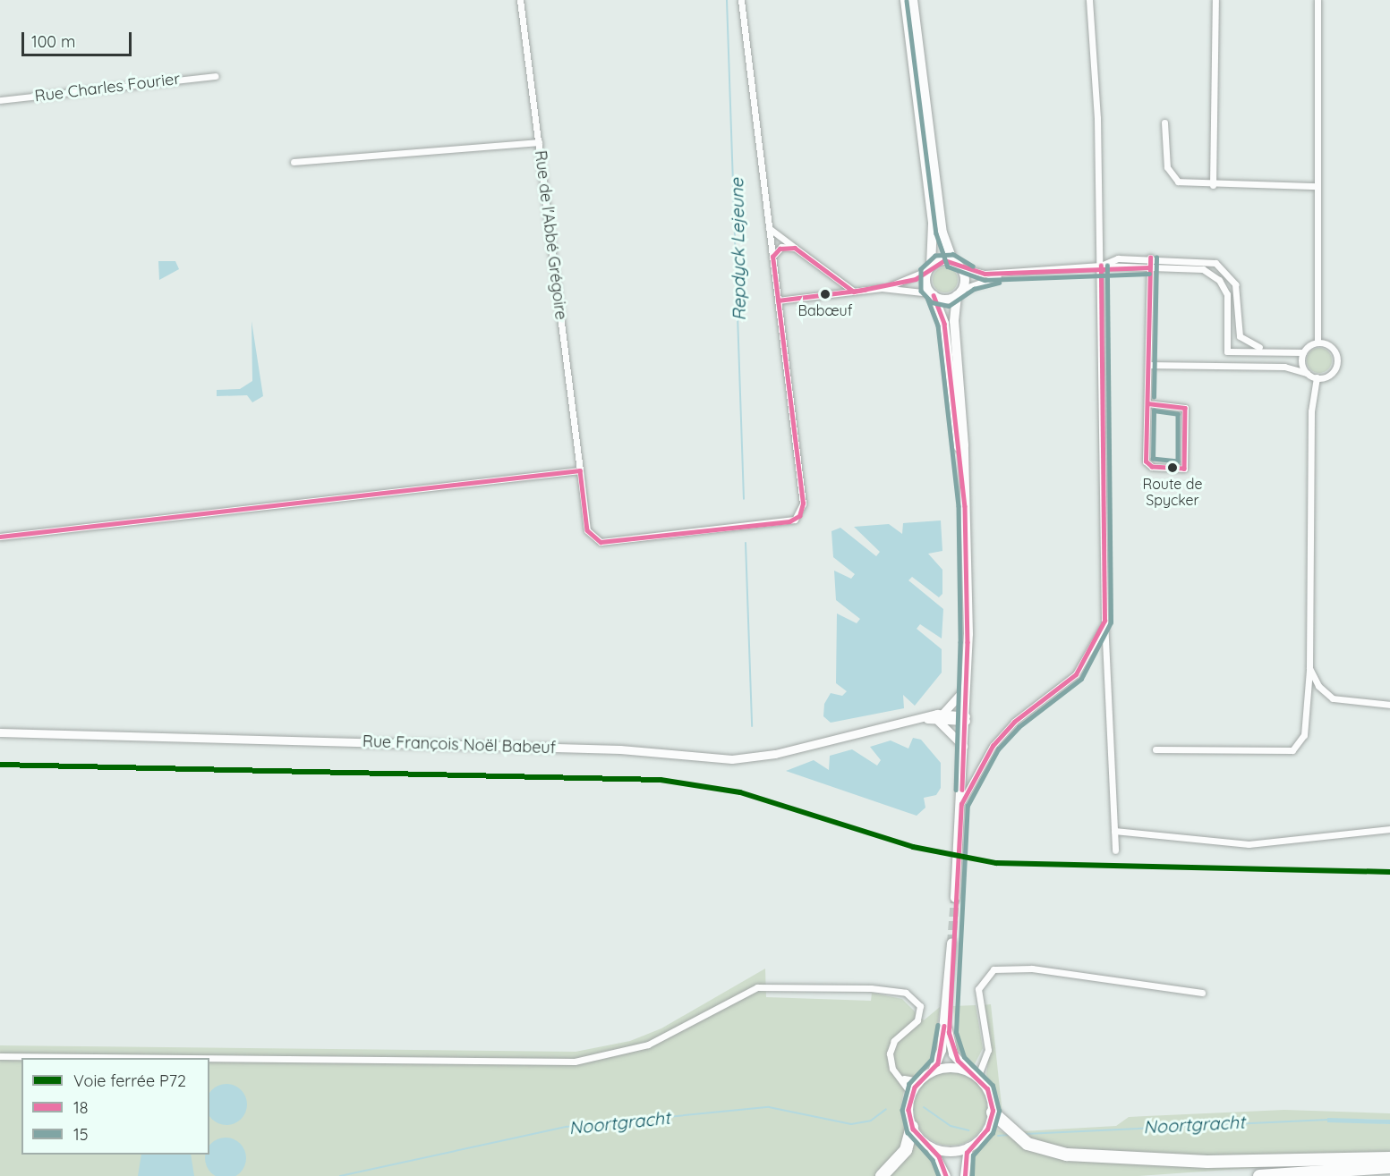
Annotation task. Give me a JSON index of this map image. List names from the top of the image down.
{
  "streets": {
    "street": ["Rue Charles Fourier", "Rue de l'Abbé Grégoire", "Rue François Noël Babeuf"]
  },
  "water": ["Repdyck Lejeune", "Noortgracht"],
  "places": ["Babœuf", "Route de Spycker"],
  "lines": ["transit line 15", "transit line 18", "rail line P72"],
  "legend": ["Voie ferrée P72", "18", "15"],
  "scale_bar": "100 m"
}
